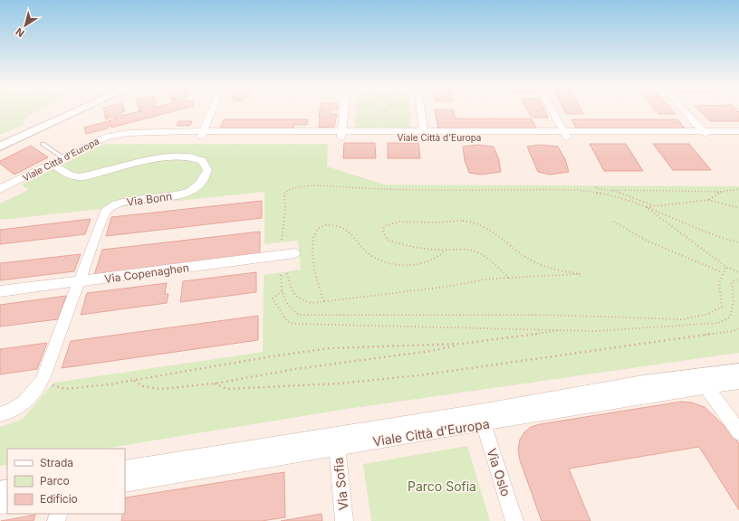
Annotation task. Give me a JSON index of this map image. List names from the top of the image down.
{
  "streets": {
    "street": [
      "Viale Città d'Europa",
      "Via Bonn",
      "Via Copenaghen",
      "Via Oslo",
      "Via Sofia"
    ]
  },
  "crossings": [
    ["Viale Città d'Europa", "Via Bonn"],
    ["Viale Città d'Europa", "Via Oslo"],
    ["Viale Città d'Europa", "Via Sofia"],
    ["Via Bonn", "Via Copenaghen"]
  ],
  "parks": ["Parco Sofia"],
  "legend": ["Strada", "Parco", "Edificio"],
  "north": "bottom left"
}
